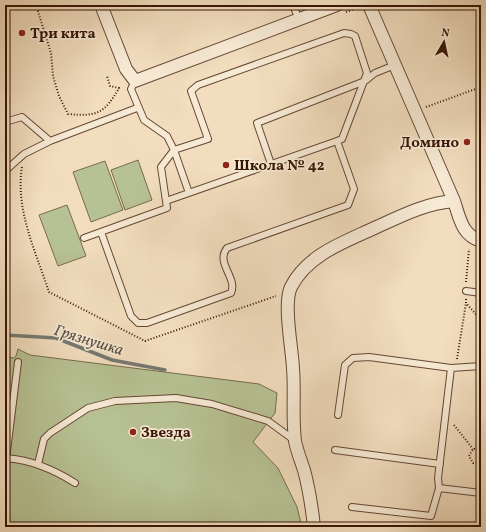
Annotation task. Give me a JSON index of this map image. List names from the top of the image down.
{
  "water": ["Грязнушка"],
  "places": [
    "Три кита",
    "Домино",
    "Школа № 42",
    "Звезда"
  ],
  "north": "top"
}
